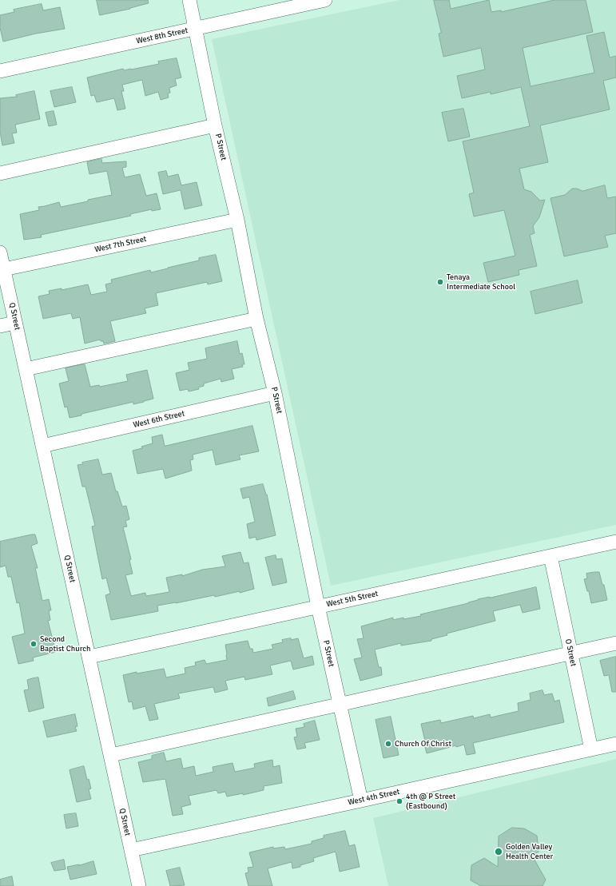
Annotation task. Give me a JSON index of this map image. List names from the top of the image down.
{
  "streets": {
    "street": [
      "West 8th Street",
      "P Street",
      "West 7th Street",
      "Q Street",
      "West 6th Street",
      "West 5th Street",
      "O Street",
      "West 4th Street"
    ]
  },
  "crossings": [
    ["West 8th Street", "P Street"],
    ["P Street", "West 7th Street"],
    ["P Street", "West 6th Street"],
    ["P Street", "West 5th Street"],
    ["P Street", "West 4th Street"],
    ["West 7th Street", "Q Street"],
    ["Q Street", "West 6th Street"],
    ["Q Street", "West 5th Street"],
    ["Q Street", "West 4th Street"],
    ["West 5th Street", "O Street"],
    ["O Street", "West 4th Street"]
  ],
  "places": [
    "Tenaya Intermediate School",
    "Second Baptist Church",
    "Church Of Christ",
    "4th @ P Street (Eastbound)",
    "Golden Valley Health Center"
  ]
}
